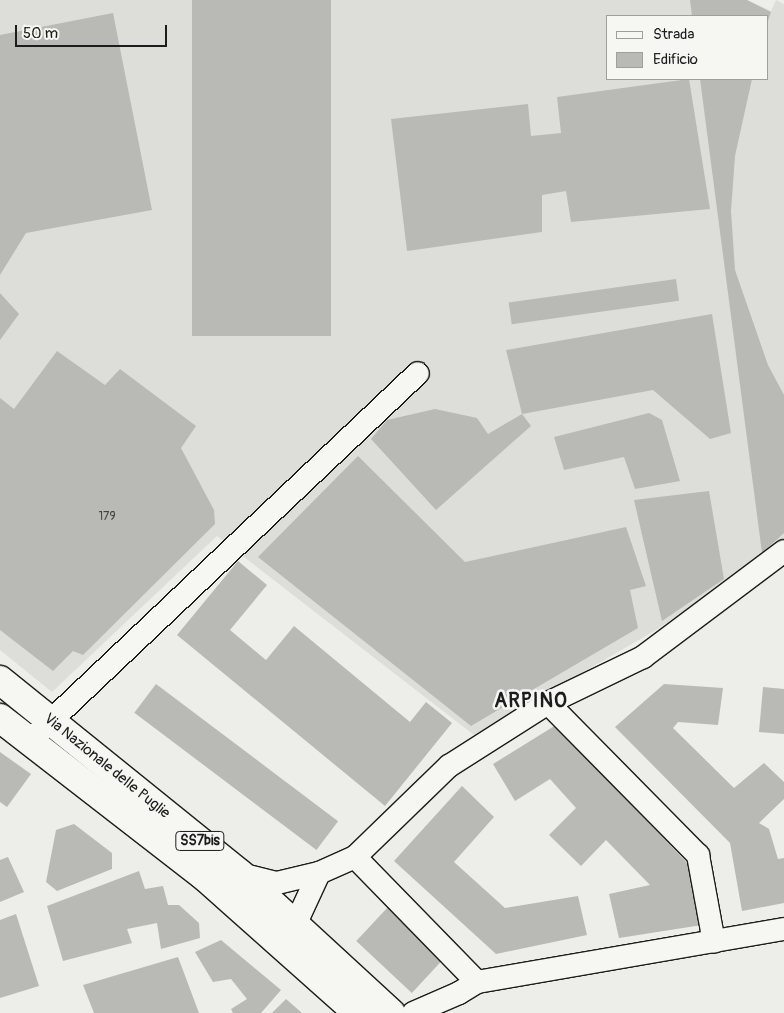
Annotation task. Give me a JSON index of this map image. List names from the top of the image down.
{
  "streets": {
    "main road": ["Via Nazionale delle Puglie", "SS7bis"]
  },
  "districts": ["ARPINO"],
  "house_numbers": ["179"],
  "legend": ["Strada", "Edificio"],
  "scale_bar": "50 m"
}
